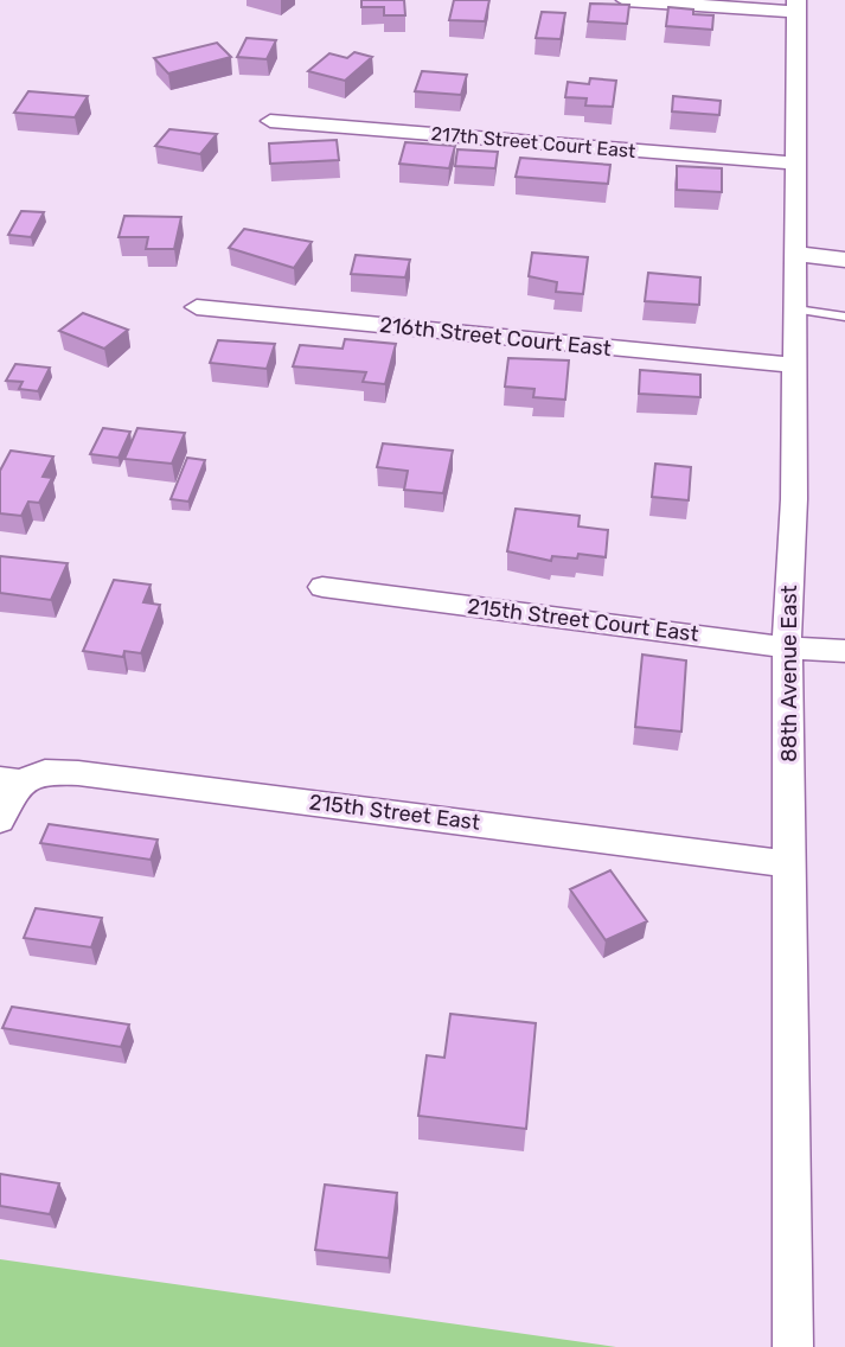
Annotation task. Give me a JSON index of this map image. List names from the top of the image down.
{
  "streets": {
    "street": [
      "217th Street Court East",
      "216th Street Court East",
      "215th Street Court East",
      "88th Avenue East",
      "215th Street East"
    ]
  },
  "crossings": [
    ["217th Street Court East", "88th Avenue East"],
    ["216th Street Court East", "88th Avenue East"],
    ["215th Street Court East", "88th Avenue East"],
    ["88th Avenue East", "215th Street East"]
  ]
}
